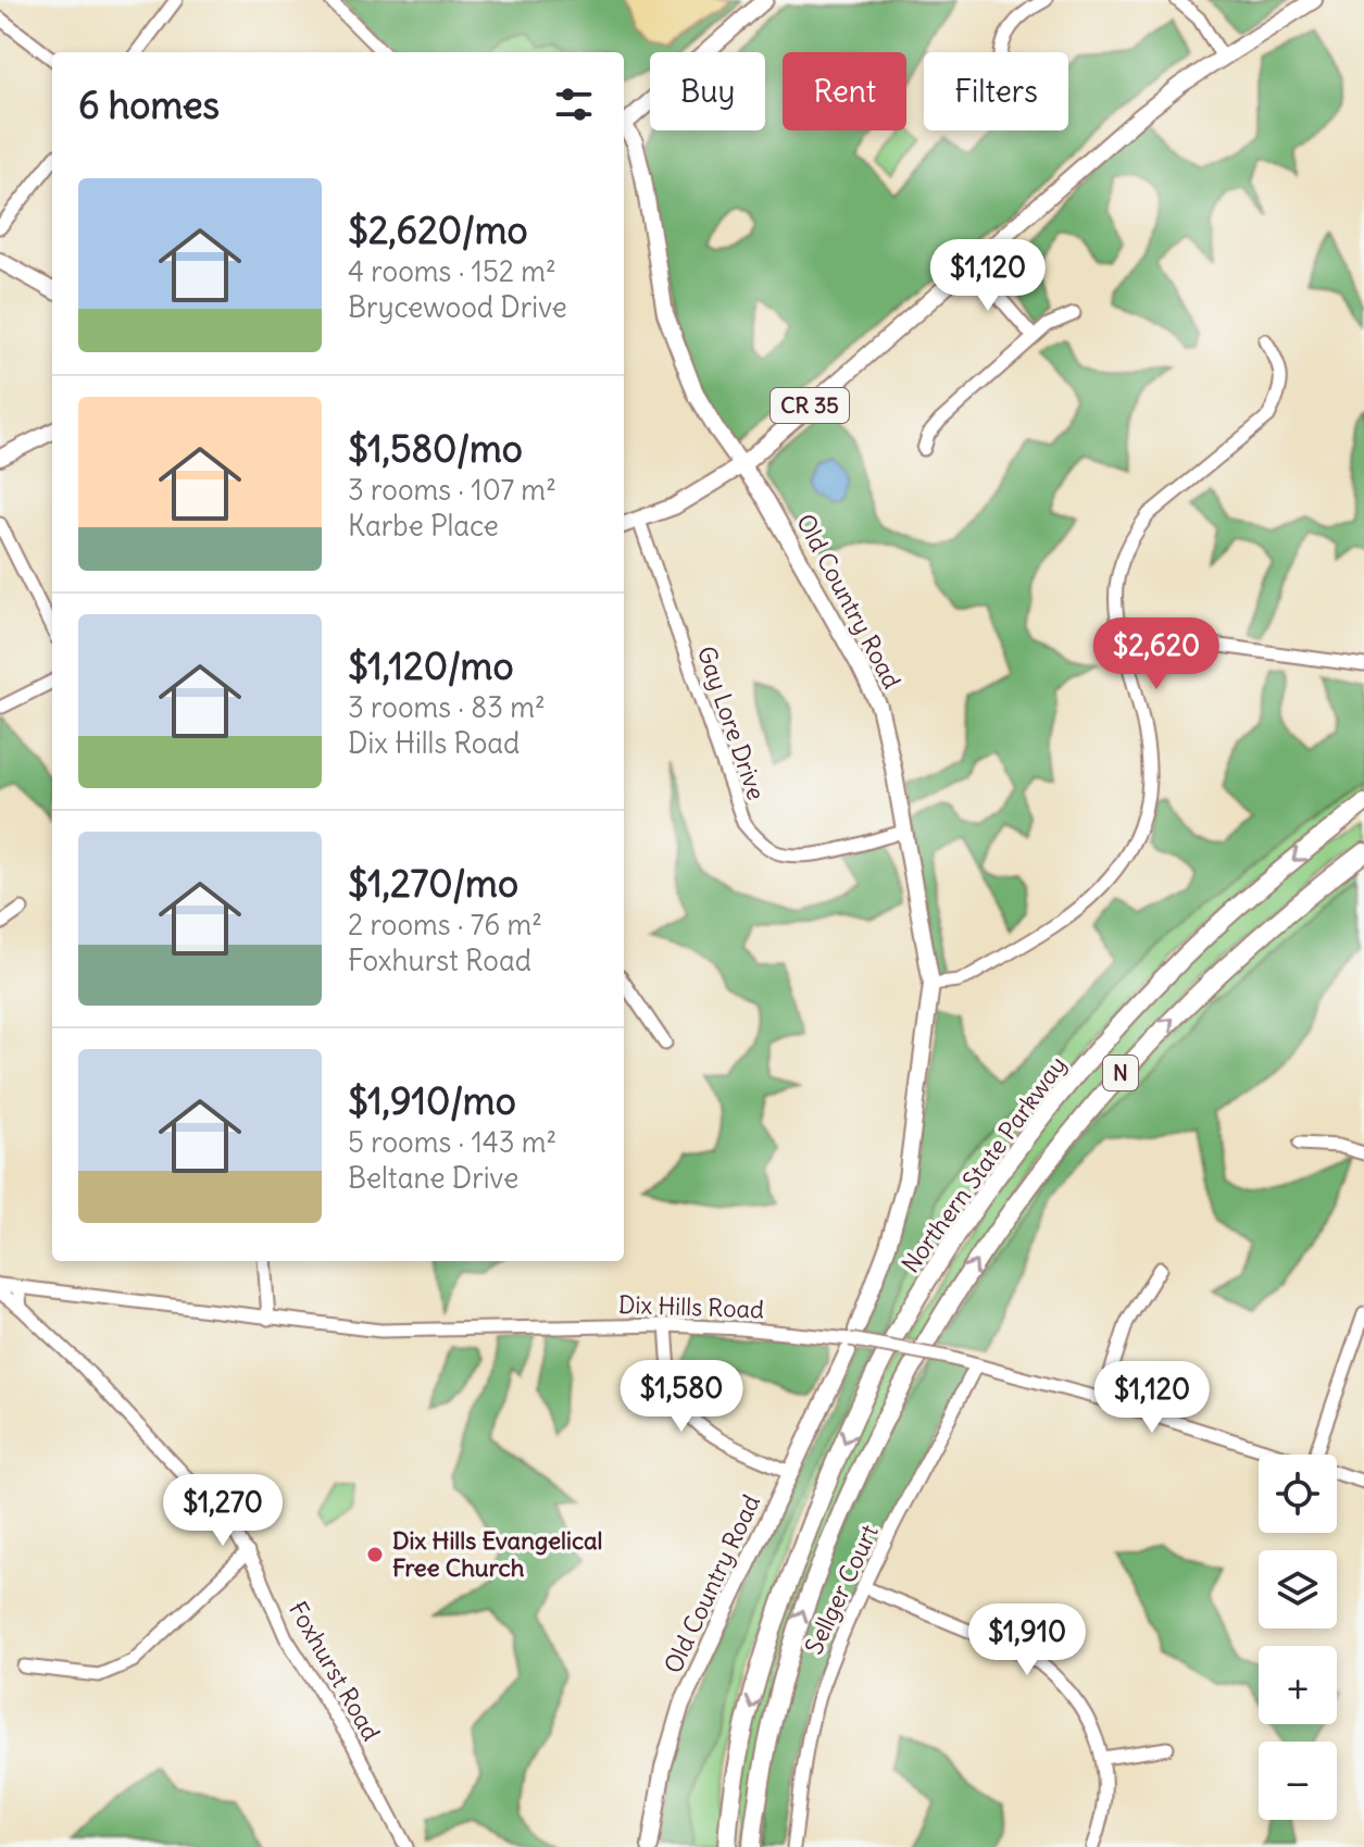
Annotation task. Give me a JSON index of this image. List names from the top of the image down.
{
  "streets": {
    "highway": ["N", "Northern State Parkway"],
    "main road": ["CR 35", "Old Country Road"],
    "street": [
      "Gay Lore Drive",
      "Dix Hills Road",
      "Sellger Court",
      "Foxhurst Road"
    ]
  },
  "crossings": [
    ["CR 35", "Old Country Road"],
    ["CR 35", "Gay Lore Drive"],
    ["Old Country Road", "Gay Lore Drive"],
    ["Dix Hills Road", "Sellger Court"]
  ],
  "places": ["Dix Hills Evangelical Free Church"],
  "page": {
    "chip": ["Buy", "Rent", "Filters"],
    "heading": "6 homes",
    "list": [
      {
        "name": "$2,620/mo",
        "note": "4 rooms · 152 m² · Brycewood Drive"
      },
      {
        "name": "$1,580/mo",
        "note": "3 rooms · 107 m² · Karbe Place"
      },
      {
        "name": "$1,120/mo",
        "note": "3 rooms · 83 m² · Dix Hills Road"
      },
      {
        "name": "$1,270/mo",
        "note": "2 rooms · 76 m² · Foxhurst Road"
      },
      {
        "name": "$1,910/mo",
        "note": "5 rooms · 143 m² · Beltane Drive"
      }
    ],
    "price": [
      "$1,120",
      "$2,620",
      "$1,580",
      "$1,120",
      "$1,270",
      "$1,910"
    ],
    "map_buttons": ["+", "−"]
  }
}
